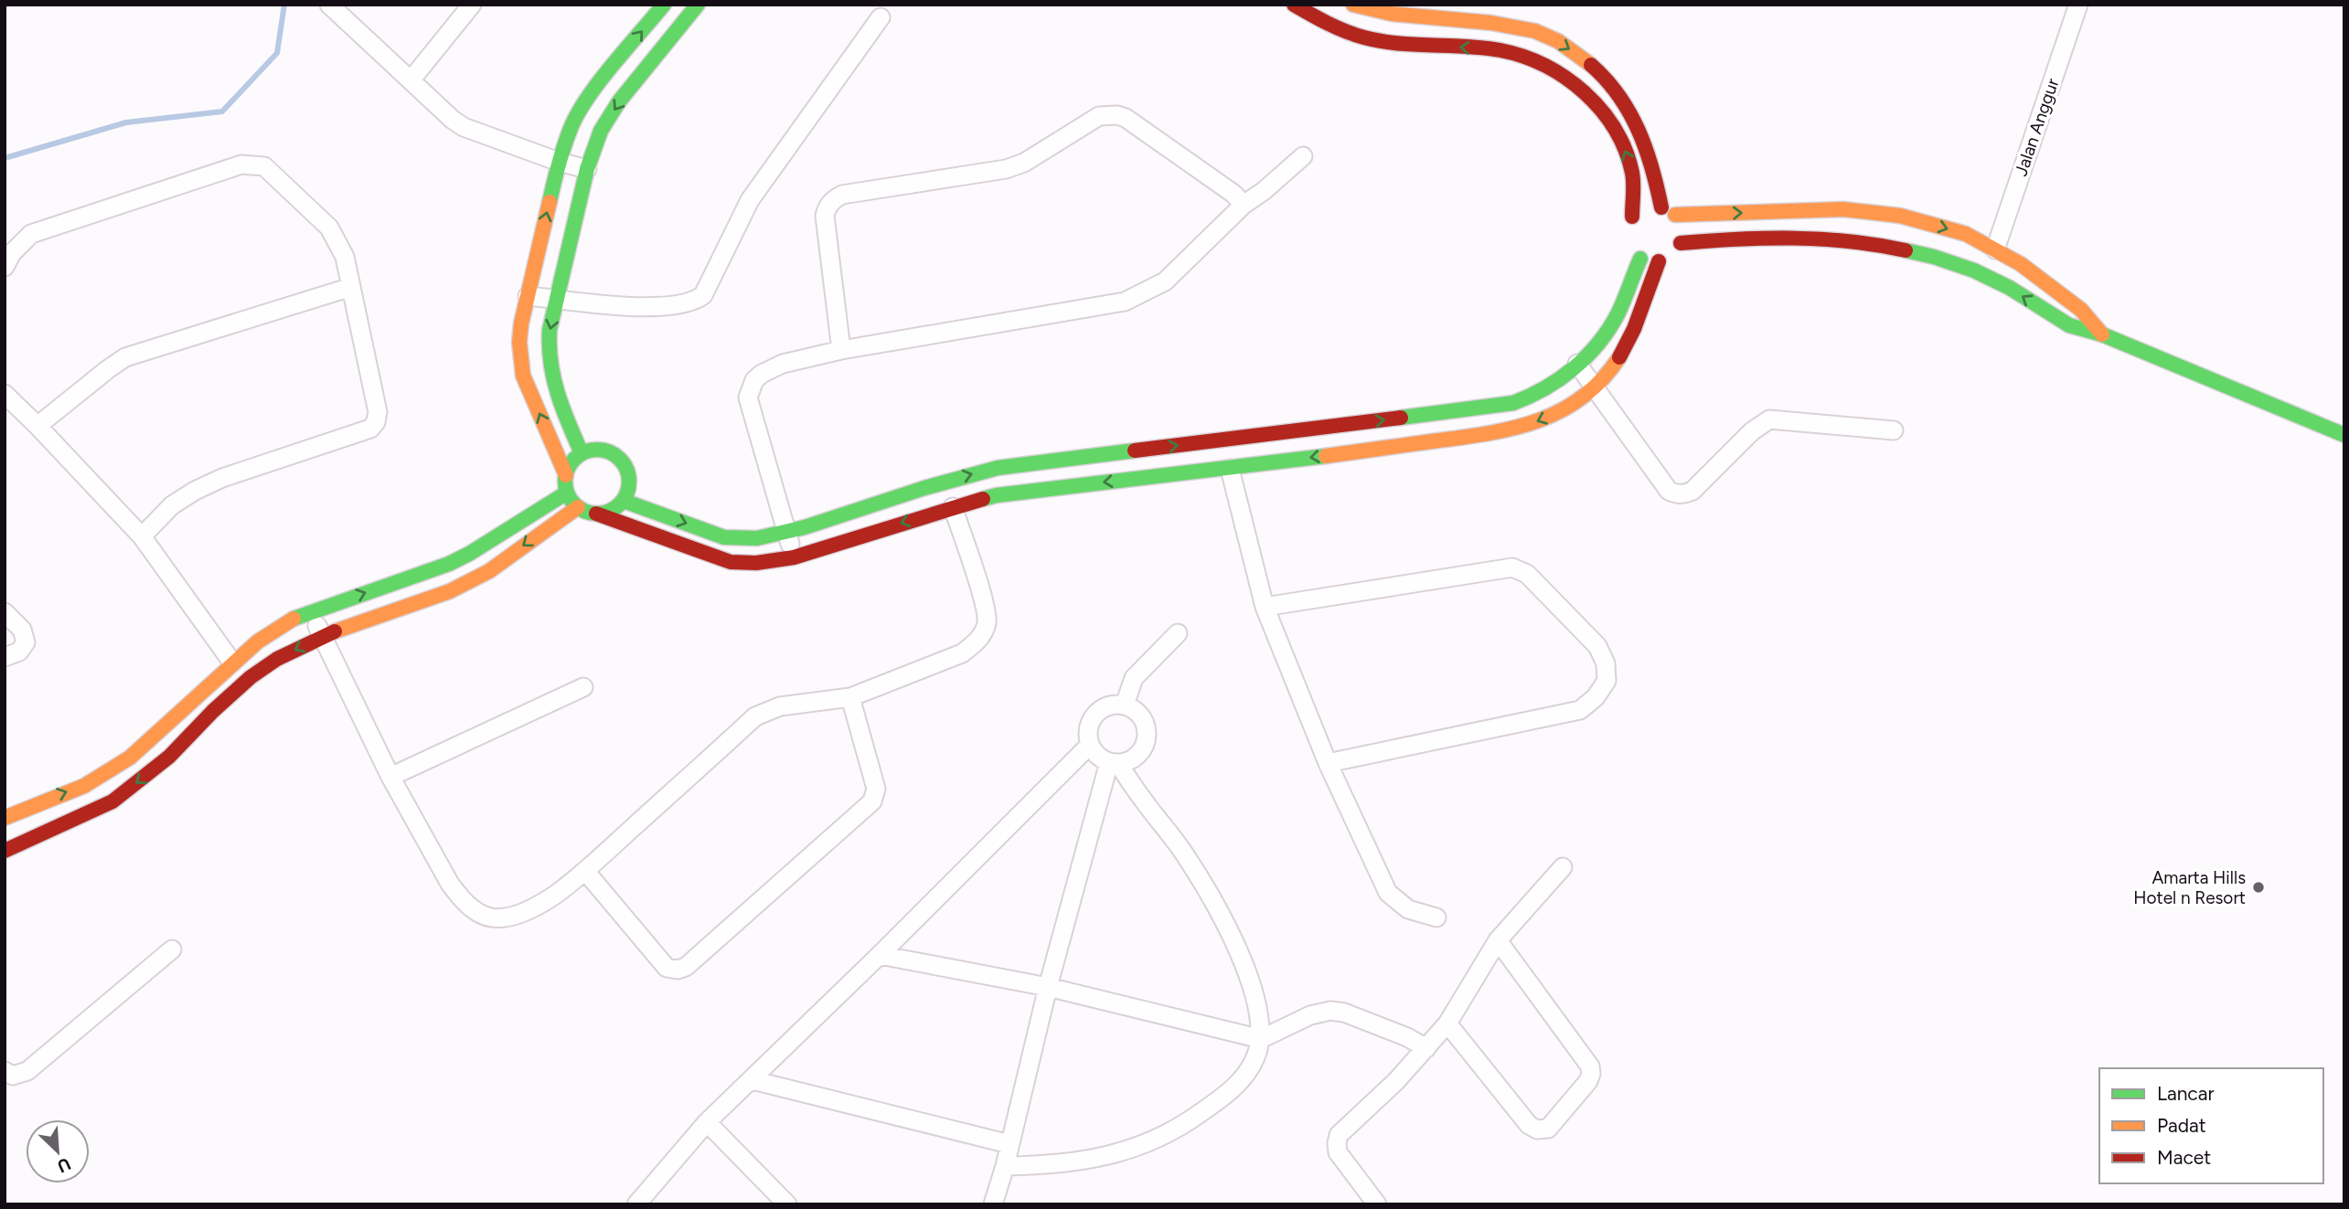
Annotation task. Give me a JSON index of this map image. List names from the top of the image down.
{
  "streets": {
    "street": ["Jalan Anggur"]
  },
  "places": ["Amarta Hills Hotel n Resort"],
  "legend": ["Lancar", "Padat", "Macet"],
  "north": "bottom right"
}
